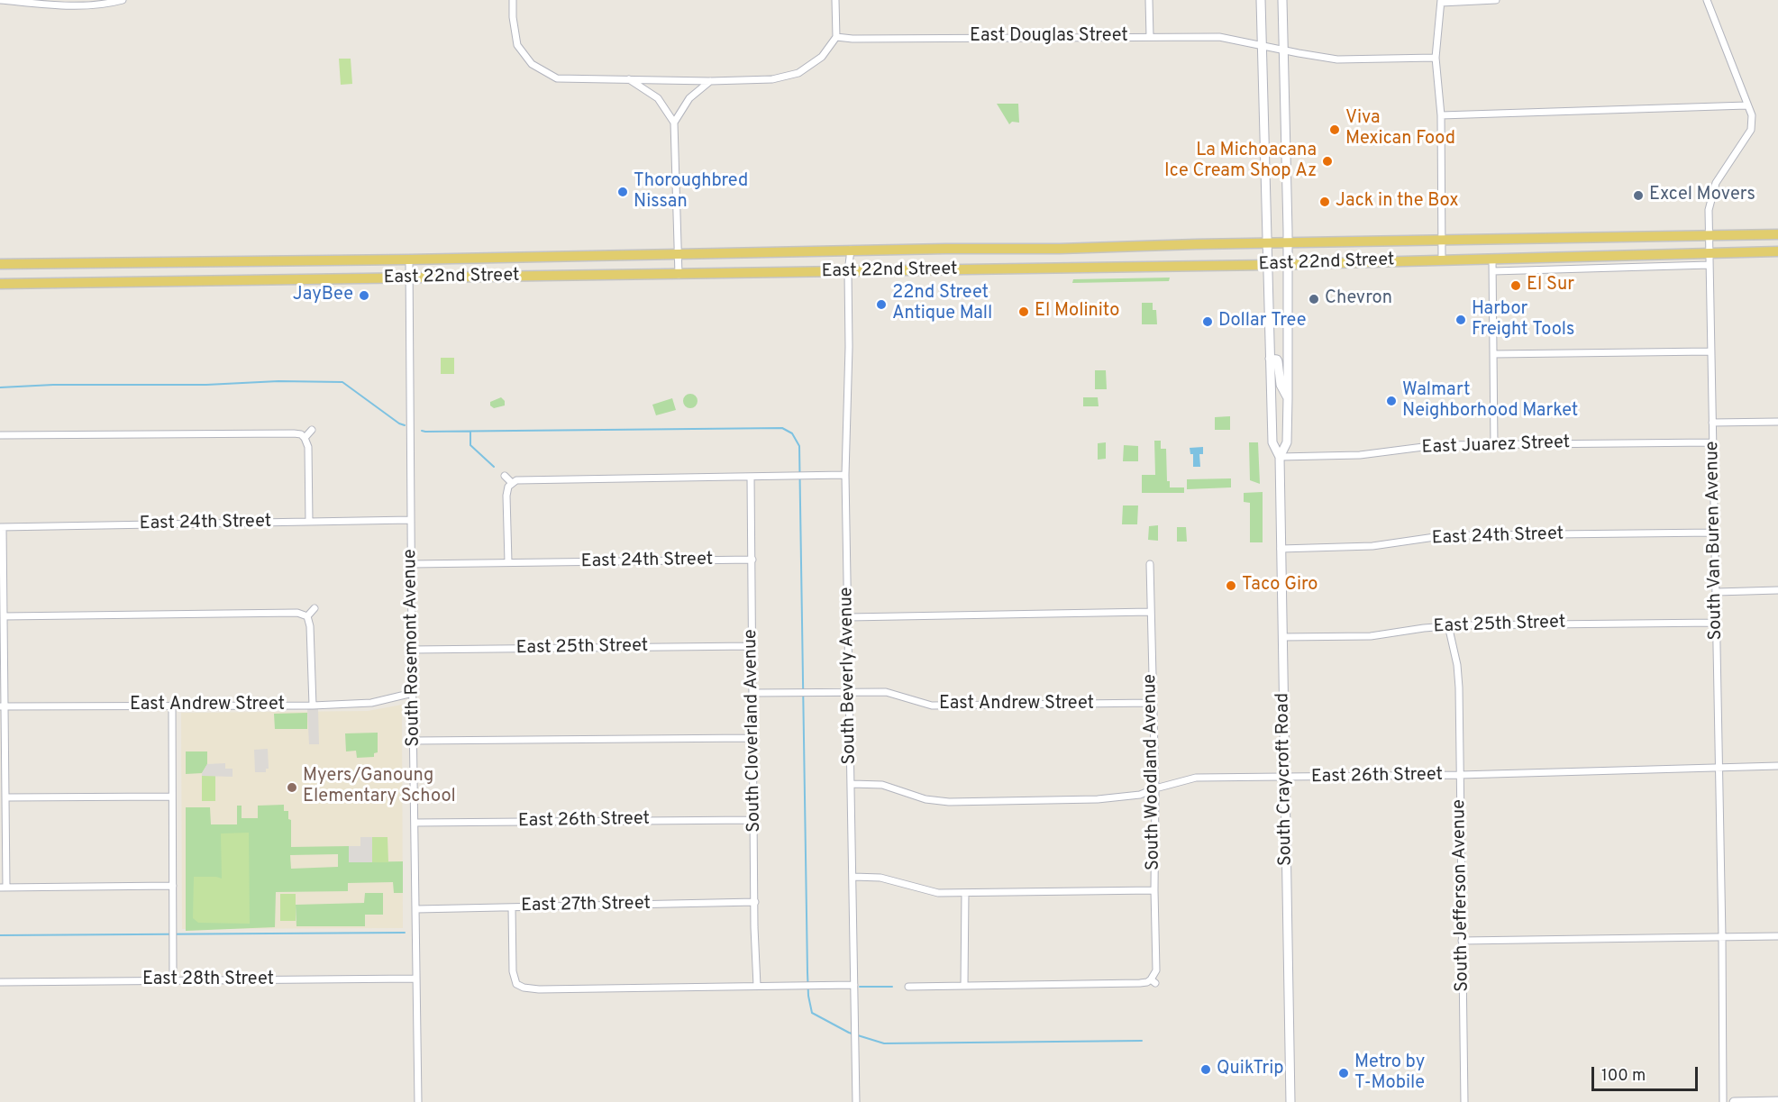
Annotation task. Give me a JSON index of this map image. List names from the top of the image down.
{
  "streets": {
    "main road": ["East 22nd Street", "South Craycroft Road"],
    "street": [
      "East Douglas Street",
      "East Juarez Street",
      "East 24th Street",
      "South Van Buren Avenue",
      "East 25th Street",
      "South Rosemont Avenue",
      "South Beverly Avenue",
      "East Andrew Street",
      "South Cloverland Avenue",
      "South Woodland Avenue",
      "East 26th Street",
      "South Jefferson Avenue",
      "East 27th Street",
      "East 28th Street"
    ]
  },
  "crossings": [
    ["East Douglas Street", "South Craycroft Road"],
    ["East 22nd Street", "South Van Buren Avenue"],
    ["East 22nd Street", "South Rosemont Avenue"],
    ["East 22nd Street", "South Beverly Avenue"],
    ["East 22nd Street", "South Craycroft Road"],
    ["East Juarez Street", "South Van Buren Avenue"],
    ["East Juarez Street", "South Craycroft Road"],
    ["East 24th Street", "South Van Buren Avenue"],
    ["East 24th Street", "South Rosemont Avenue"],
    ["East 24th Street", "South Cloverland Avenue"],
    ["East 24th Street", "South Craycroft Road"],
    ["South Van Buren Avenue", "East 25th Street"],
    ["South Van Buren Avenue", "East 26th Street"],
    ["East 25th Street", "South Rosemont Avenue"],
    ["East 25th Street", "South Cloverland Avenue"],
    ["East 25th Street", "South Craycroft Road"],
    ["East 25th Street", "South Jefferson Avenue"],
    ["South Rosemont Avenue", "East Andrew Street"],
    ["South Rosemont Avenue", "East 26th Street"],
    ["South Rosemont Avenue", "East 27th Street"],
    ["South Rosemont Avenue", "East 28th Street"],
    ["South Beverly Avenue", "East Andrew Street"],
    ["South Beverly Avenue", "East 26th Street"],
    ["East Andrew Street", "South Cloverland Avenue"],
    ["East Andrew Street", "South Woodland Avenue"],
    ["South Cloverland Avenue", "East 26th Street"],
    ["South Cloverland Avenue", "East 27th Street"],
    ["South Woodland Avenue", "East 26th Street"],
    ["East 26th Street", "South Craycroft Road"],
    ["East 26th Street", "South Jefferson Avenue"]
  ],
  "places": [
    "Viva Mexican Food",
    "La Michoacana Ice Cream Shop Az",
    "Thoroughbred Nissan",
    "Excel Movers",
    "Jack in the Box",
    "El Sur",
    "JayBee",
    "Chevron",
    "22nd Street Antique Mall",
    "El Molinito",
    "Harbor Freight Tools",
    "Dollar Tree",
    "Walmart Neighborhood Market",
    "Taco Giro",
    "Myers/Ganoung Elementary School",
    "QuikTrip",
    "Metro by T-Mobile"
  ],
  "scale_bar": "100 m"
}
